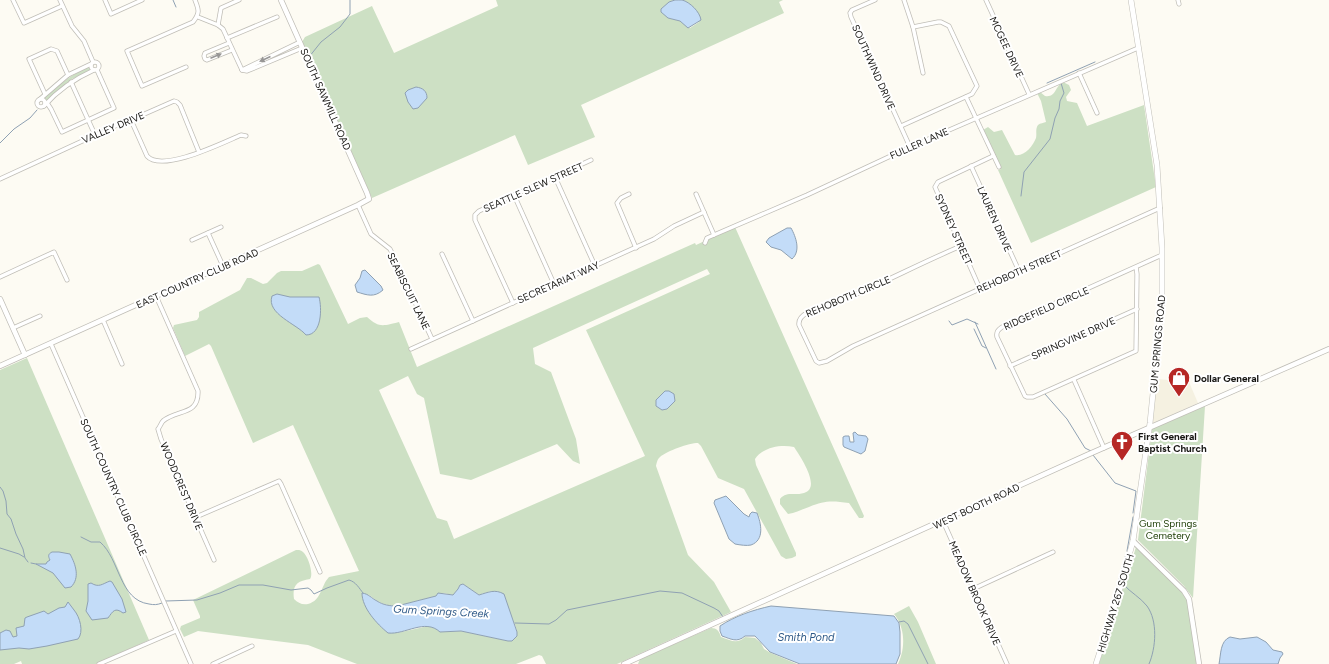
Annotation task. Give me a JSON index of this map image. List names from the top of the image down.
{
  "streets": {
    "main road": ["GUM SPRINGS ROAD", "HIGHWAY 267 SOUTH"],
    "street": [
      "MCGEE DRIVE",
      "SOUTHWIND DRIVE",
      "SOUTH SAWMILL ROAD",
      "VALLEY DRIVE",
      "FULLER LANE",
      "SEATTLE SLEW STREET",
      "LAUREN DRIVE",
      "SYDNEY STREET",
      "REHOBOTH STREET",
      "EAST COUNTRY CLUB ROAD",
      "SECRETARIAT WAY",
      "SEABISCUIT LANE",
      "REHOBOTH CIRCLE",
      "RIDGEFIELD CIRCLE",
      "SPRINGVINE DRIVE",
      "WOODCREST DRIVE",
      "SOUTH COUNTRY CLUB CIRCLE",
      "WEST BOOTH ROAD",
      "MEADOW BROOK DRIVE"
    ]
  },
  "crossings": [
    ["MCGEE DRIVE", "FULLER LANE"],
    ["SOUTHWIND DRIVE", "FULLER LANE"],
    ["SOUTH SAWMILL ROAD", "EAST COUNTRY CLUB ROAD"],
    ["FULLER LANE", "GUM SPRINGS ROAD"],
    ["SEATTLE SLEW STREET", "SECRETARIAT WAY"],
    ["LAUREN DRIVE", "SYDNEY STREET"],
    ["LAUREN DRIVE", "REHOBOTH STREET"],
    ["SYDNEY STREET", "REHOBOTH STREET"],
    ["SYDNEY STREET", "REHOBOTH CIRCLE"],
    ["REHOBOTH STREET", "REHOBOTH CIRCLE"],
    ["REHOBOTH STREET", "GUM SPRINGS ROAD"],
    ["EAST COUNTRY CLUB ROAD", "SEABISCUIT LANE"],
    ["EAST COUNTRY CLUB ROAD", "WOODCREST DRIVE"],
    ["EAST COUNTRY CLUB ROAD", "SOUTH COUNTRY CLUB CIRCLE"],
    ["SECRETARIAT WAY", "SEABISCUIT LANE"],
    ["RIDGEFIELD CIRCLE", "SPRINGVINE DRIVE"],
    ["RIDGEFIELD CIRCLE", "GUM SPRINGS ROAD"],
    ["GUM SPRINGS ROAD", "WEST BOOTH ROAD"],
    ["GUM SPRINGS ROAD", "HIGHWAY 267 SOUTH"],
    ["WEST BOOTH ROAD", "MEADOW BROOK DRIVE"]
  ],
  "water": ["Gum Springs Creek", "Smith Pond"],
  "parks": ["Gum Springs Cemetery"],
  "places": {
    "shop": ["Dollar General"],
    "church": ["First General Baptist Church"]
  }
}
